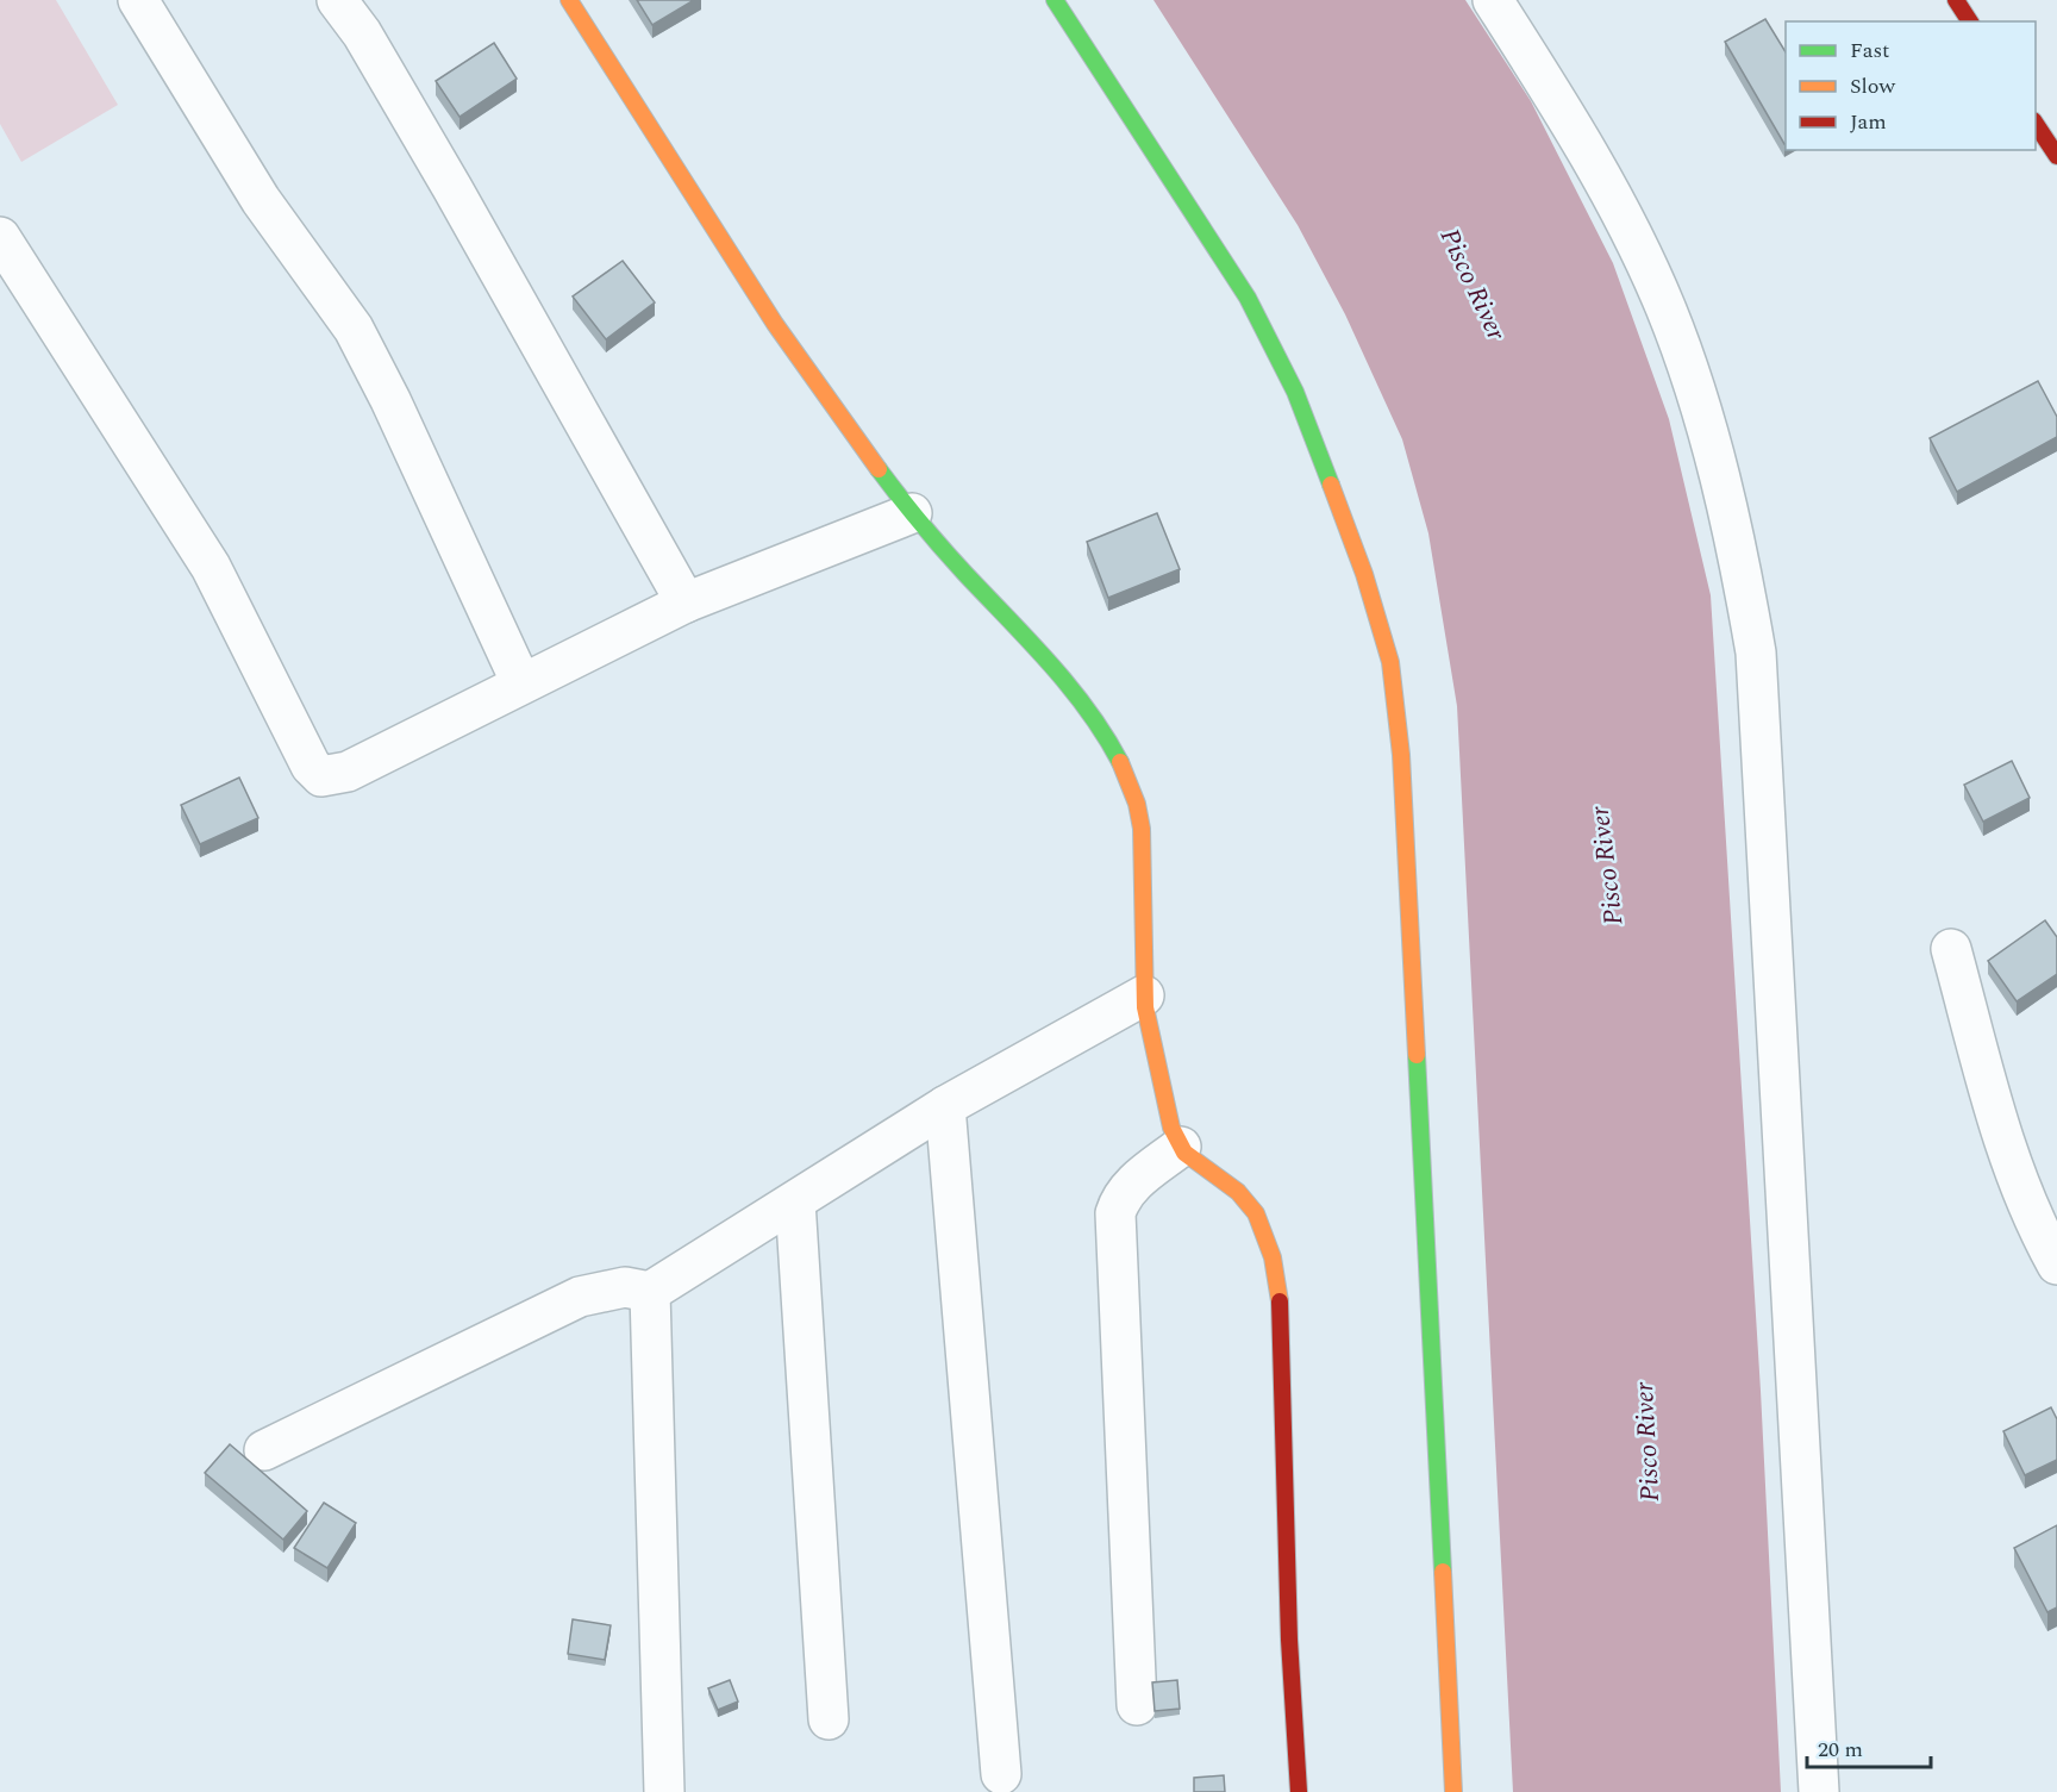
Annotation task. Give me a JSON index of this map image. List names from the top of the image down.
{
  "water": ["Pisco River"],
  "legend": ["Fast", "Slow", "Jam"],
  "scale_bar": "20 m"
}
